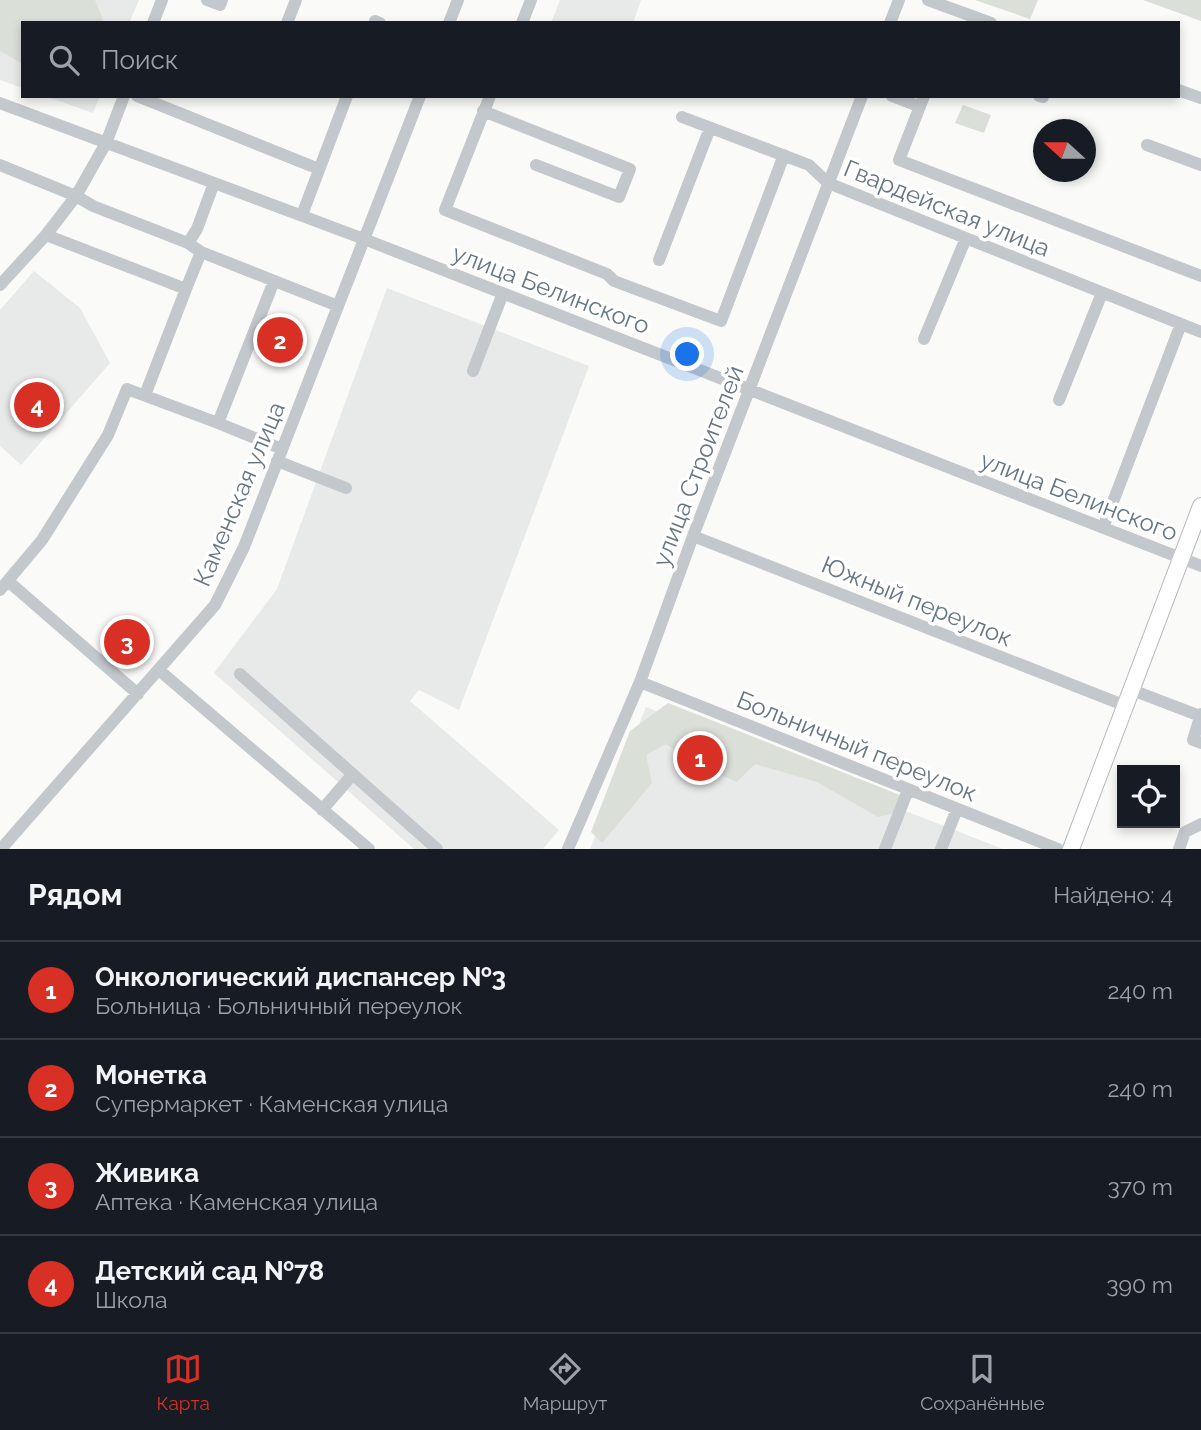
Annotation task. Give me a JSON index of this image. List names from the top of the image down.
{
  "streets": {
    "street": [
      "Гвардейская улица",
      "улица Белинского",
      "улица Строителей",
      "Каменская улица",
      "Южный переулок",
      "Больничный переулок"
    ]
  },
  "crossings": [
    ["Гвардейская улица", "улица Строителей"],
    ["улица Белинского", "улица Строителей"],
    ["улица Белинского", "Каменская улица"],
    ["улица Строителей", "Южный переулок"],
    ["улица Строителей", "Больничный переулок"]
  ],
  "north": "left",
  "page": {
    "search": "Поиск",
    "pins": [
      "2",
      "4",
      "3",
      "1"
    ],
    "heading": ["Рядом", "Найдено: 4"],
    "list": [
      {
        "mark": "1",
        "name": "Онкологический диспансер №3",
        "note": "Больница · Больничный переулок",
        "value": "240 m"
      },
      {
        "mark": "2",
        "name": "Монетка",
        "note": "Супермаркет · Каменская улица",
        "value": "240 m"
      },
      {
        "mark": "3",
        "name": "Живика",
        "note": "Аптека · Каменская улица",
        "value": "370 m"
      },
      {
        "mark": "4",
        "name": "Детский сад №78",
        "note": "Школа",
        "value": "390 m"
      }
    ],
    "nav": ["Карта", "Маршрут", "Сохранённые"]
  }
}
